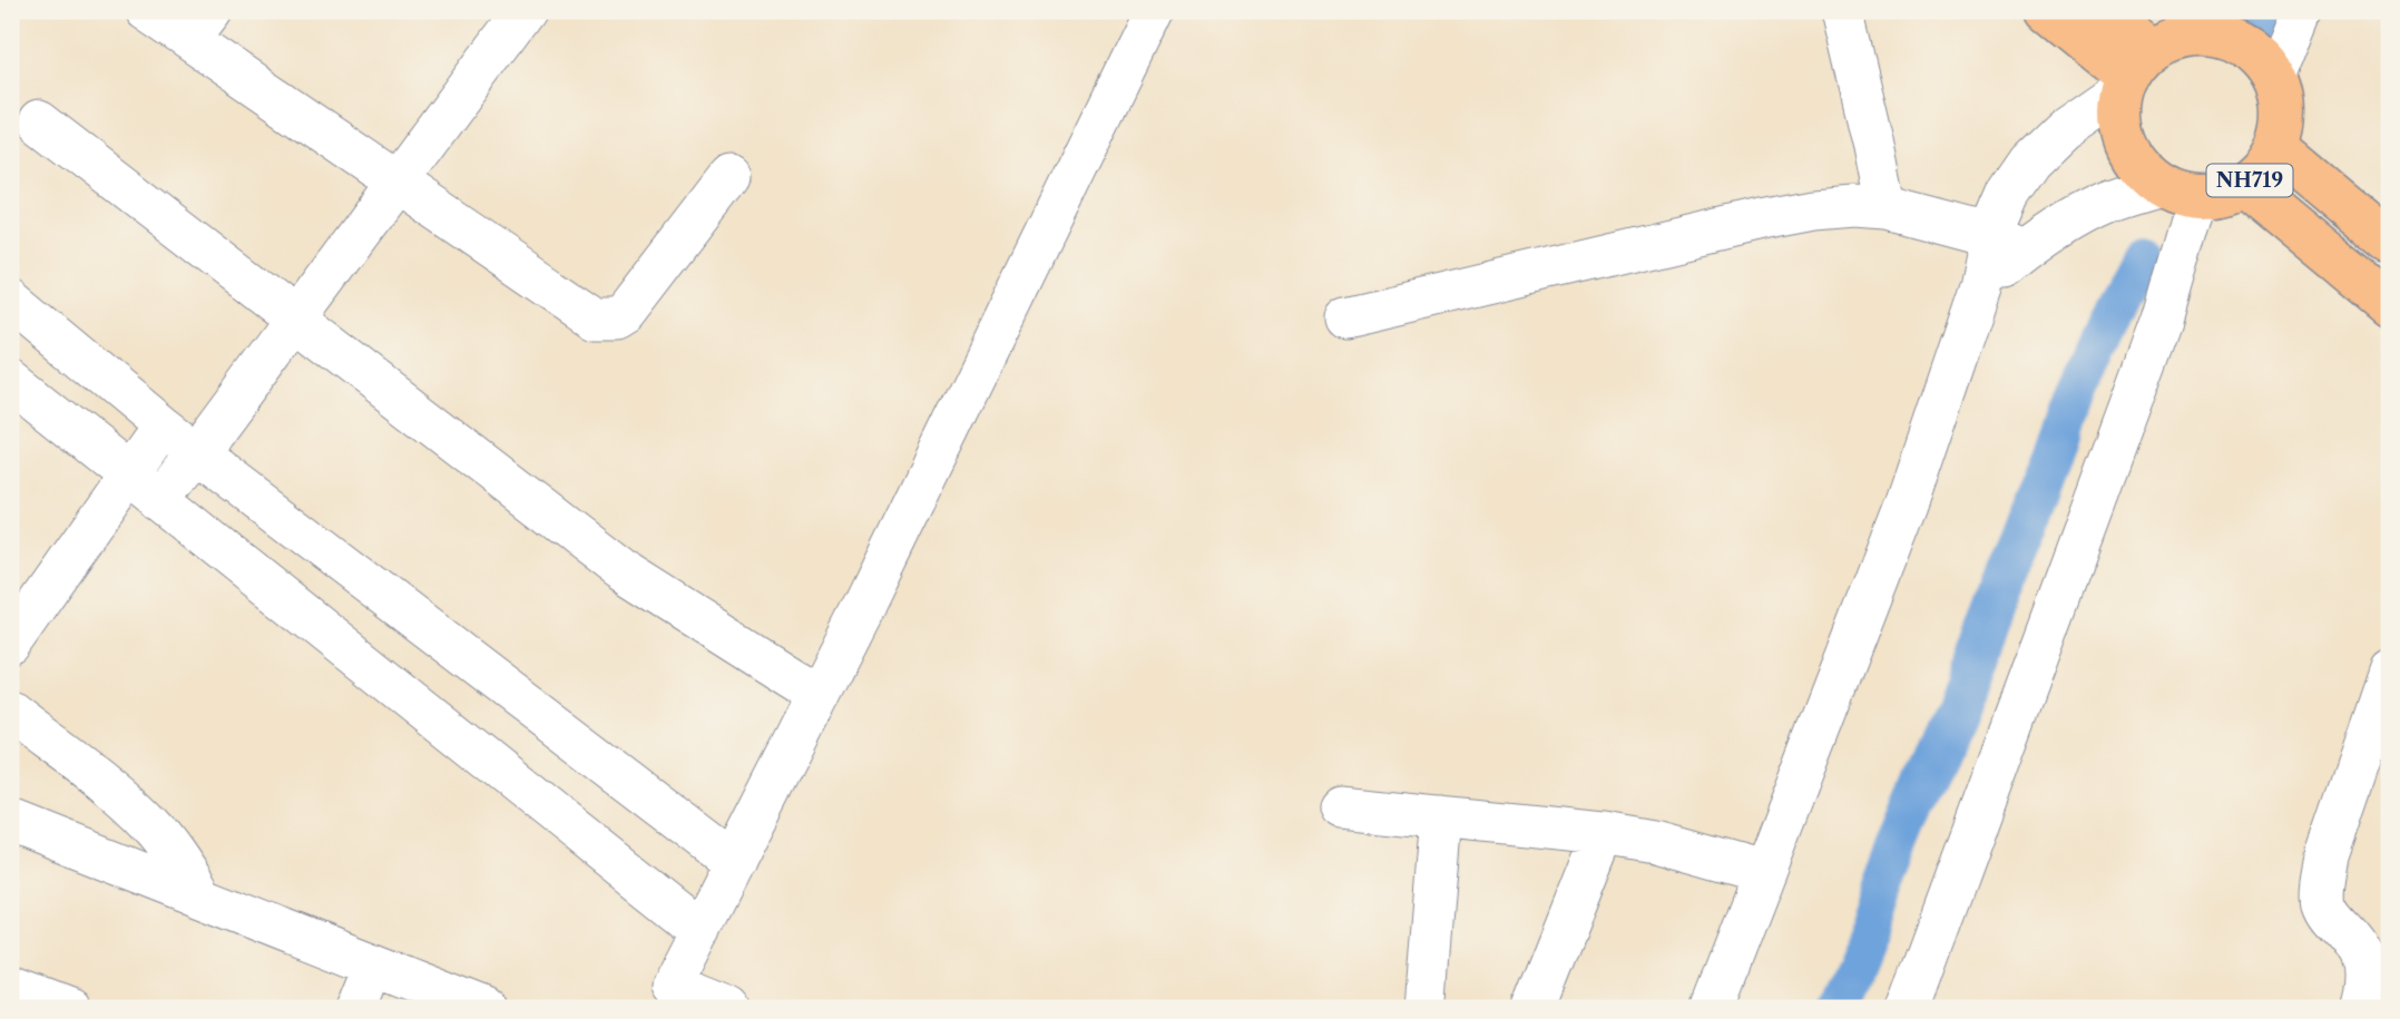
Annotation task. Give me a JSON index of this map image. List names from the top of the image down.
{
  "streets": {
    "highway": ["NH719"]
  }
}
